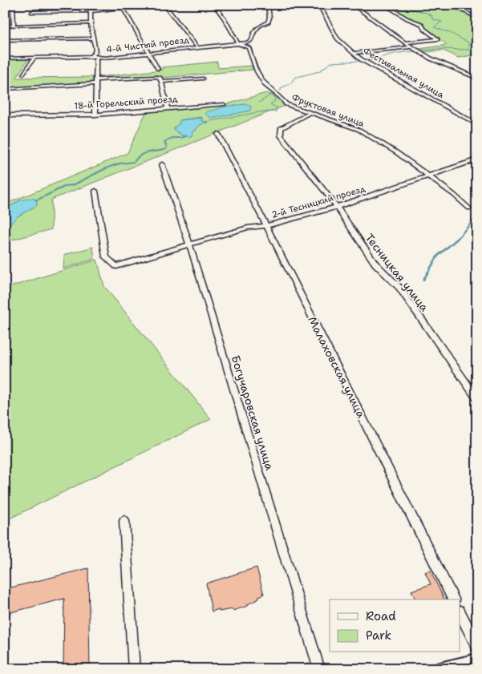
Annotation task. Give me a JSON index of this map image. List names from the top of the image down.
{
  "streets": {
    "street": [
      "4-й Чистый проезд",
      "Фестивальная улица",
      "18-й Горельский проезд",
      "Фруктовая улица",
      "2-й Тесницкий проезд",
      "Тесницкая улица",
      "Малаховская улица",
      "Богучаровская улица"
    ]
  },
  "crossings": [
    ["4-й Чистый проезд", "Фруктовая улица"],
    ["Фруктовая улица", "2-й Тесницкий проезд"],
    ["Фруктовая улица", "Тесницкая улица"],
    ["2-й Тесницкий проезд", "Тесницкая улица"],
    ["2-й Тесницкий проезд", "Малаховская улица"],
    ["2-й Тесницкий проезд", "Богучаровская улица"]
  ],
  "legend": ["Road", "Park"]
}
